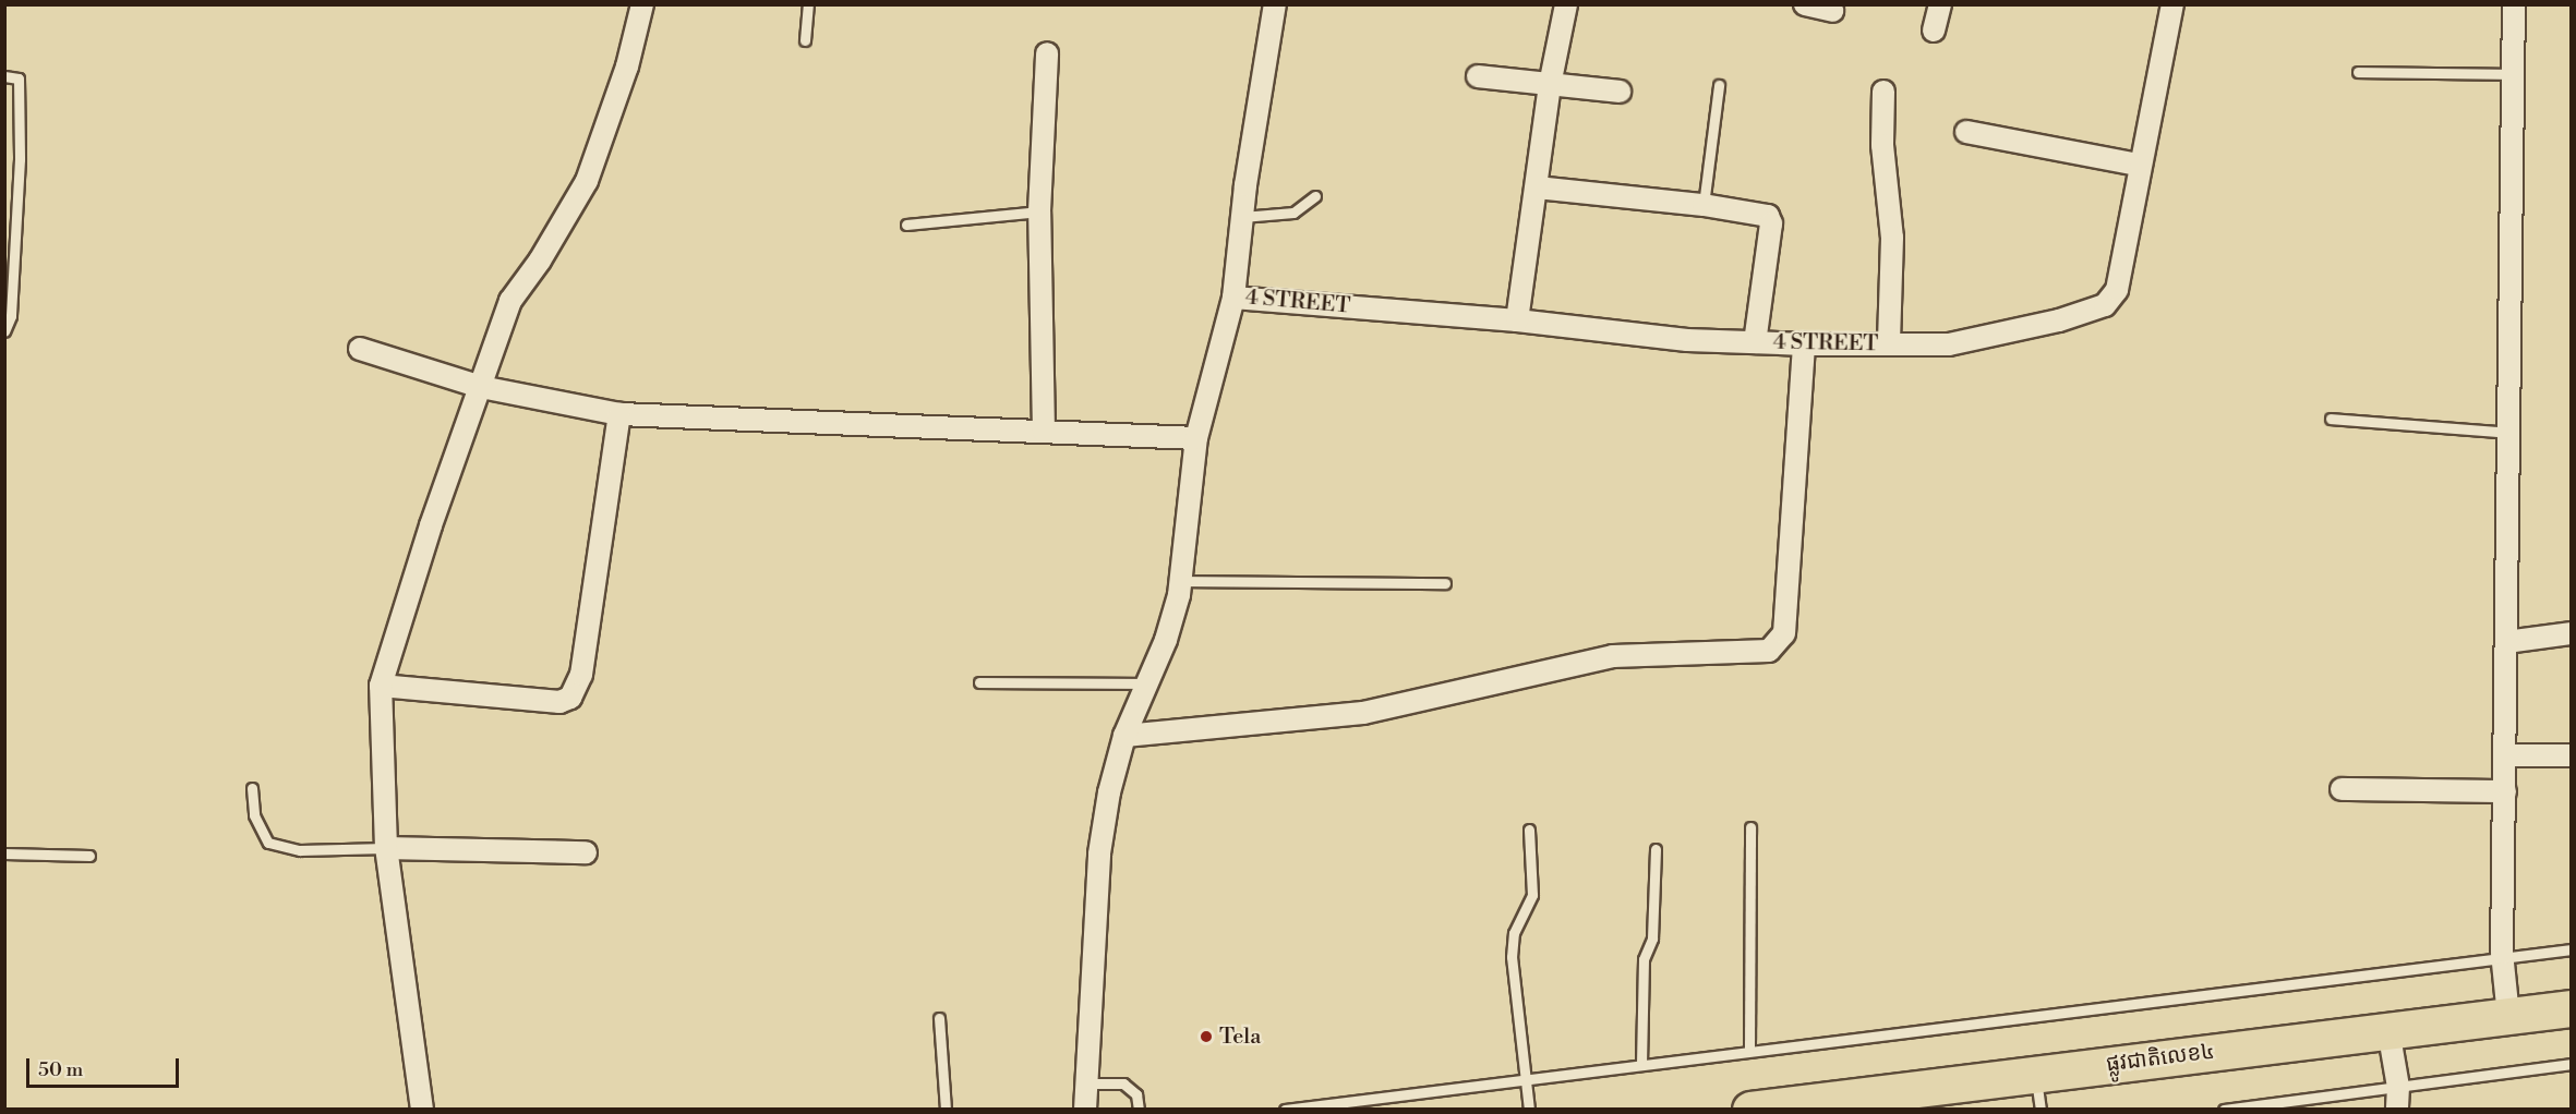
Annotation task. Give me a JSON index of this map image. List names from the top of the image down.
{
  "streets": {
    "highway": ["ផ្លូវជាតិលេខ៤"],
    "street": ["4 STREET"]
  },
  "places": ["Tela"],
  "scale_bar": "50 m"
}
